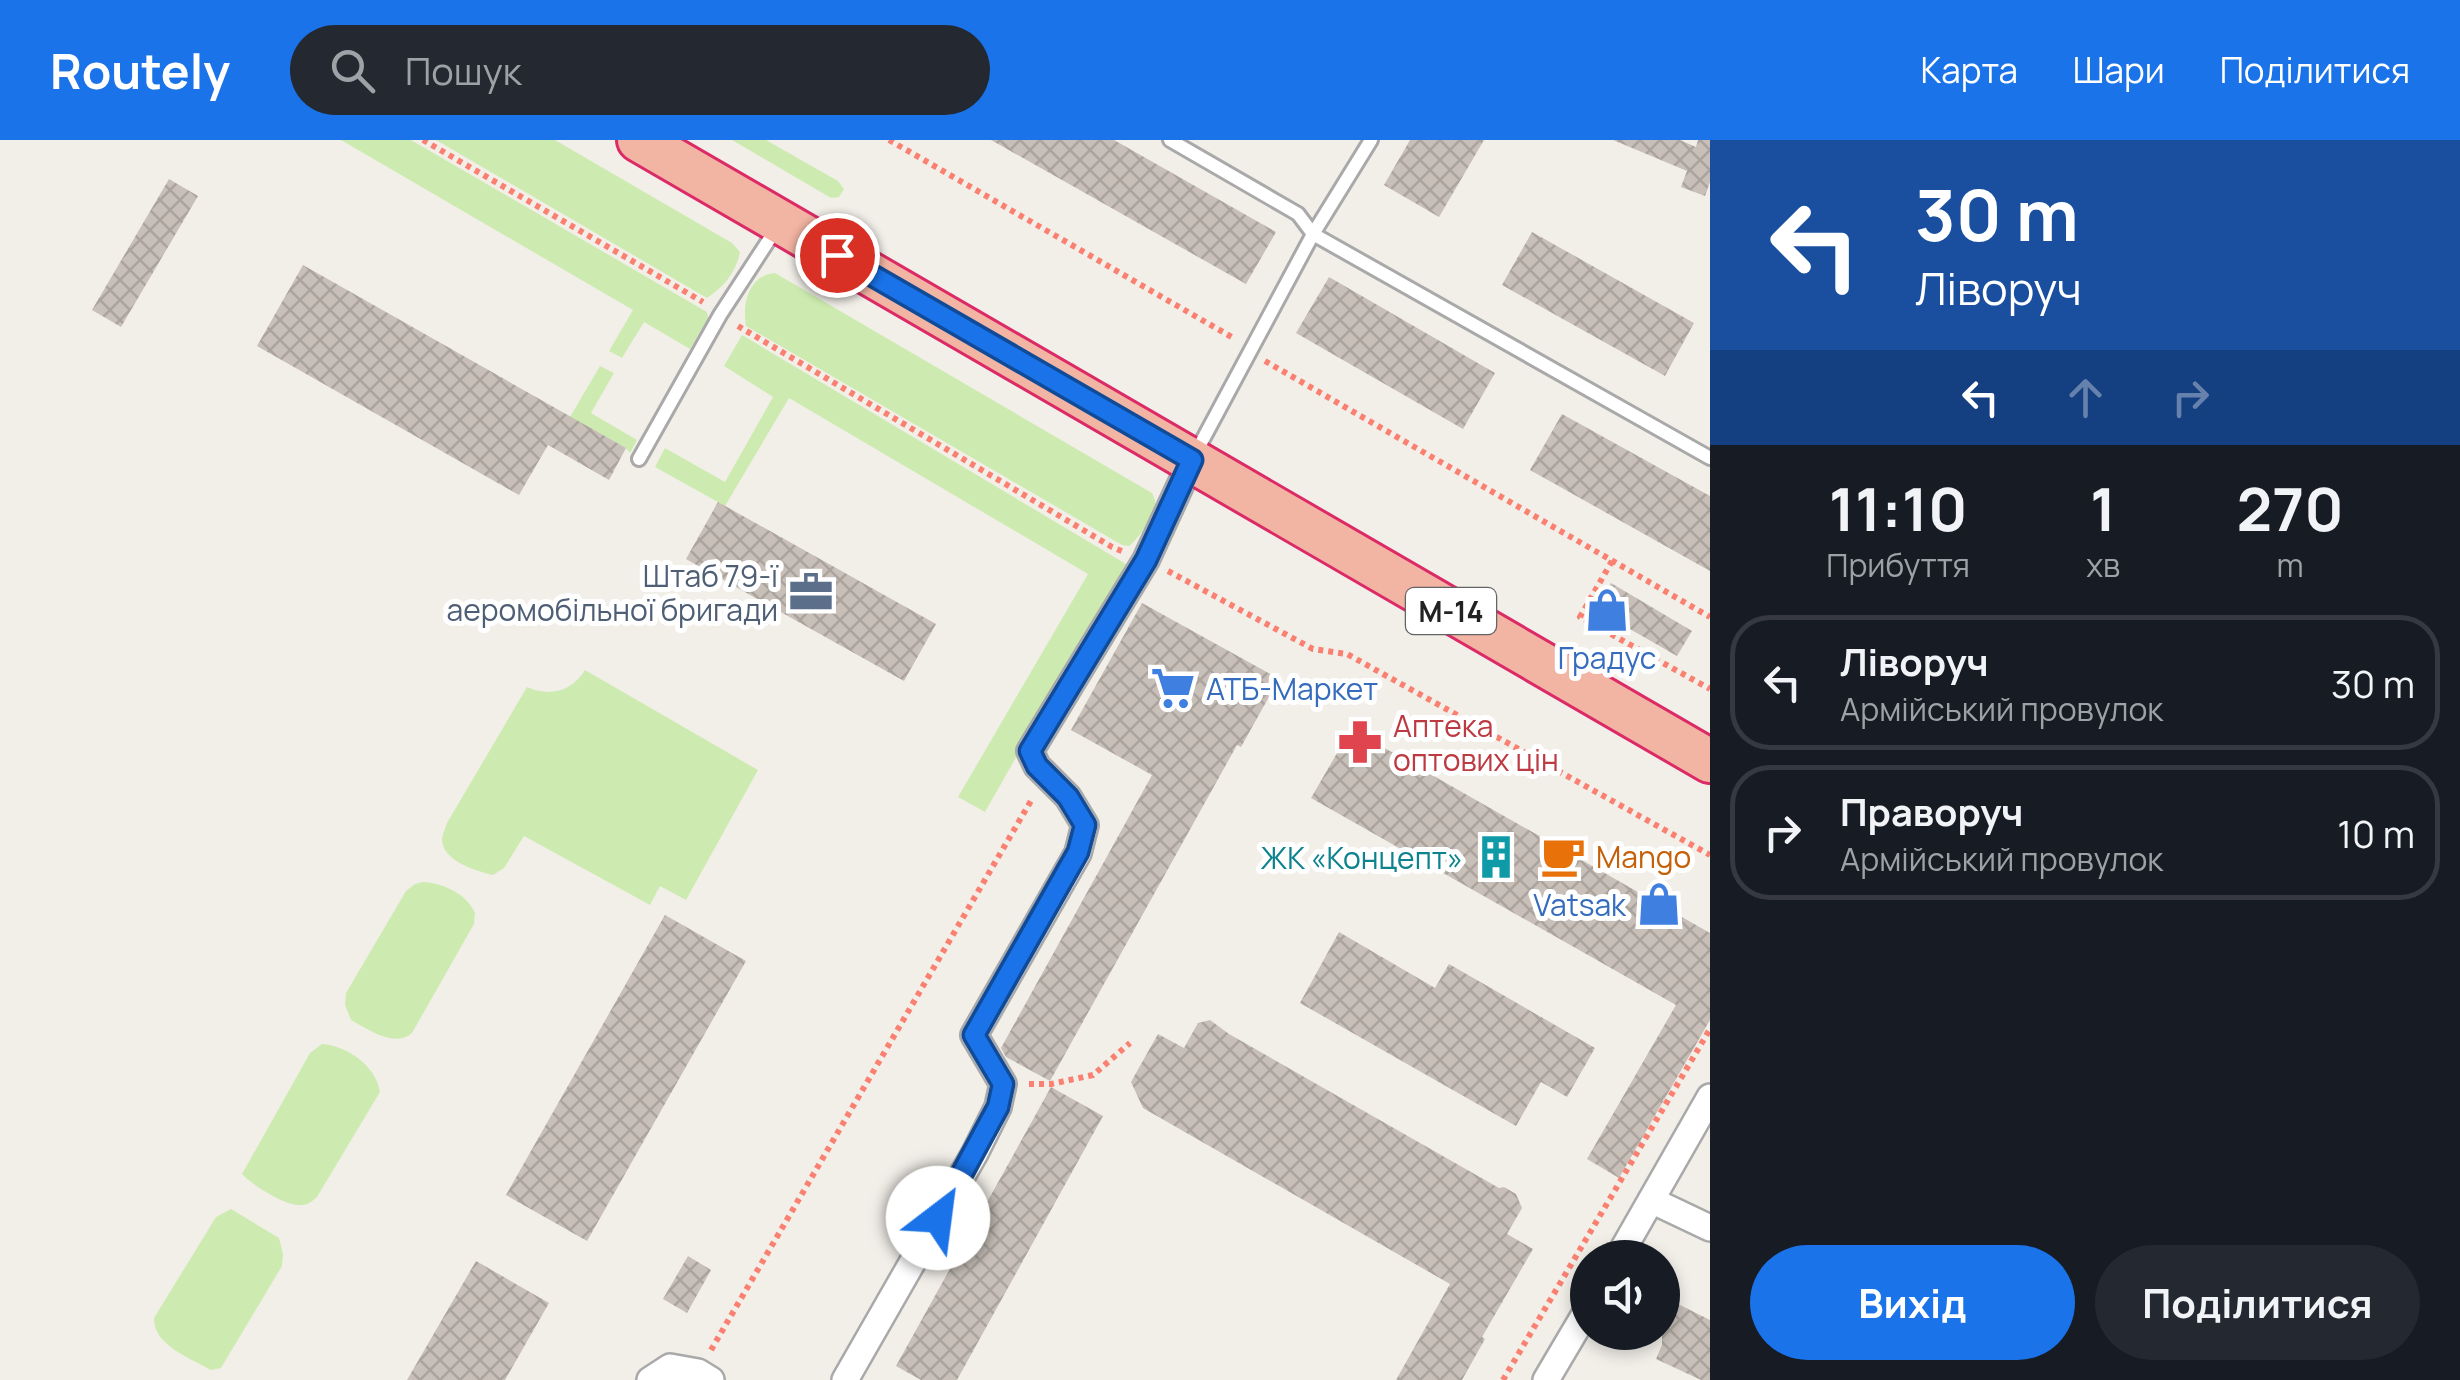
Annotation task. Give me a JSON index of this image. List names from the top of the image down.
{
  "streets": {
    "highway": ["М-14"]
  },
  "places": {
    "office": ["Штаб 79-ї аеромобільної бригади"],
    "shop": ["Градус", "Vatsak"],
    "supermarket": ["АТБ-Маркет"],
    "pharmacy": ["Аптека оптових цін"],
    "cafe": ["Mango"],
    "building": ["ЖК «Концепт»"]
  },
  "page": {
    "header": "Routely",
    "search": "Пошук",
    "nav": ["Карта", "Шари", "Поділитися"],
    "turn": ["30 m", "Ліворуч"],
    "eta": [
      "11:10",
      "Прибуття",
      "1",
      "хв",
      "270",
      "m"
    ],
    "list": [
      {
        "name": "Ліворуч",
        "note": "Армійський провулок",
        "value": "30 m"
      },
      {
        "name": "Праворуч",
        "note": "Армійський провулок",
        "value": "10 m"
      }
    ],
    "buttons": ["Вихід", "Поділитися"]
  }
}
